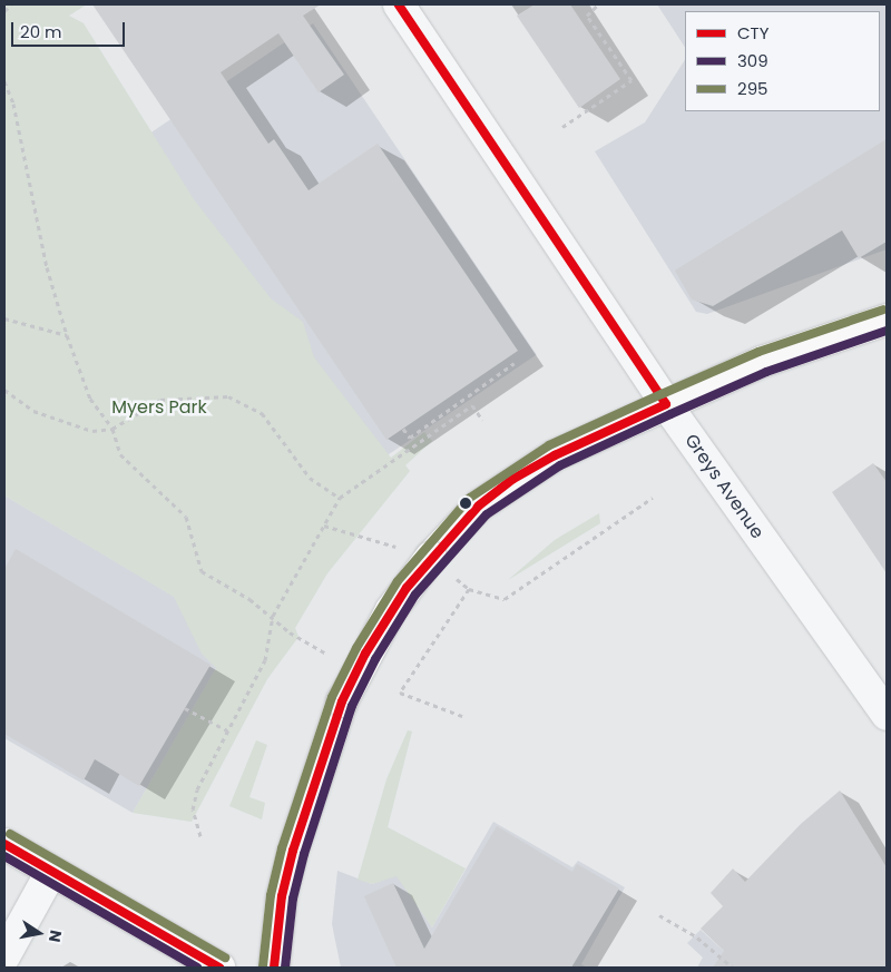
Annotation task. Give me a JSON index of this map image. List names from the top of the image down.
{
  "streets": {
    "street": ["Greys Avenue"]
  },
  "parks": ["Myers Park"],
  "lines": ["transit line CTY", "transit line 295", "transit line 309"],
  "legend": ["CTY", "309", "295"],
  "scale_bar": "20 m",
  "north": "right"
}
